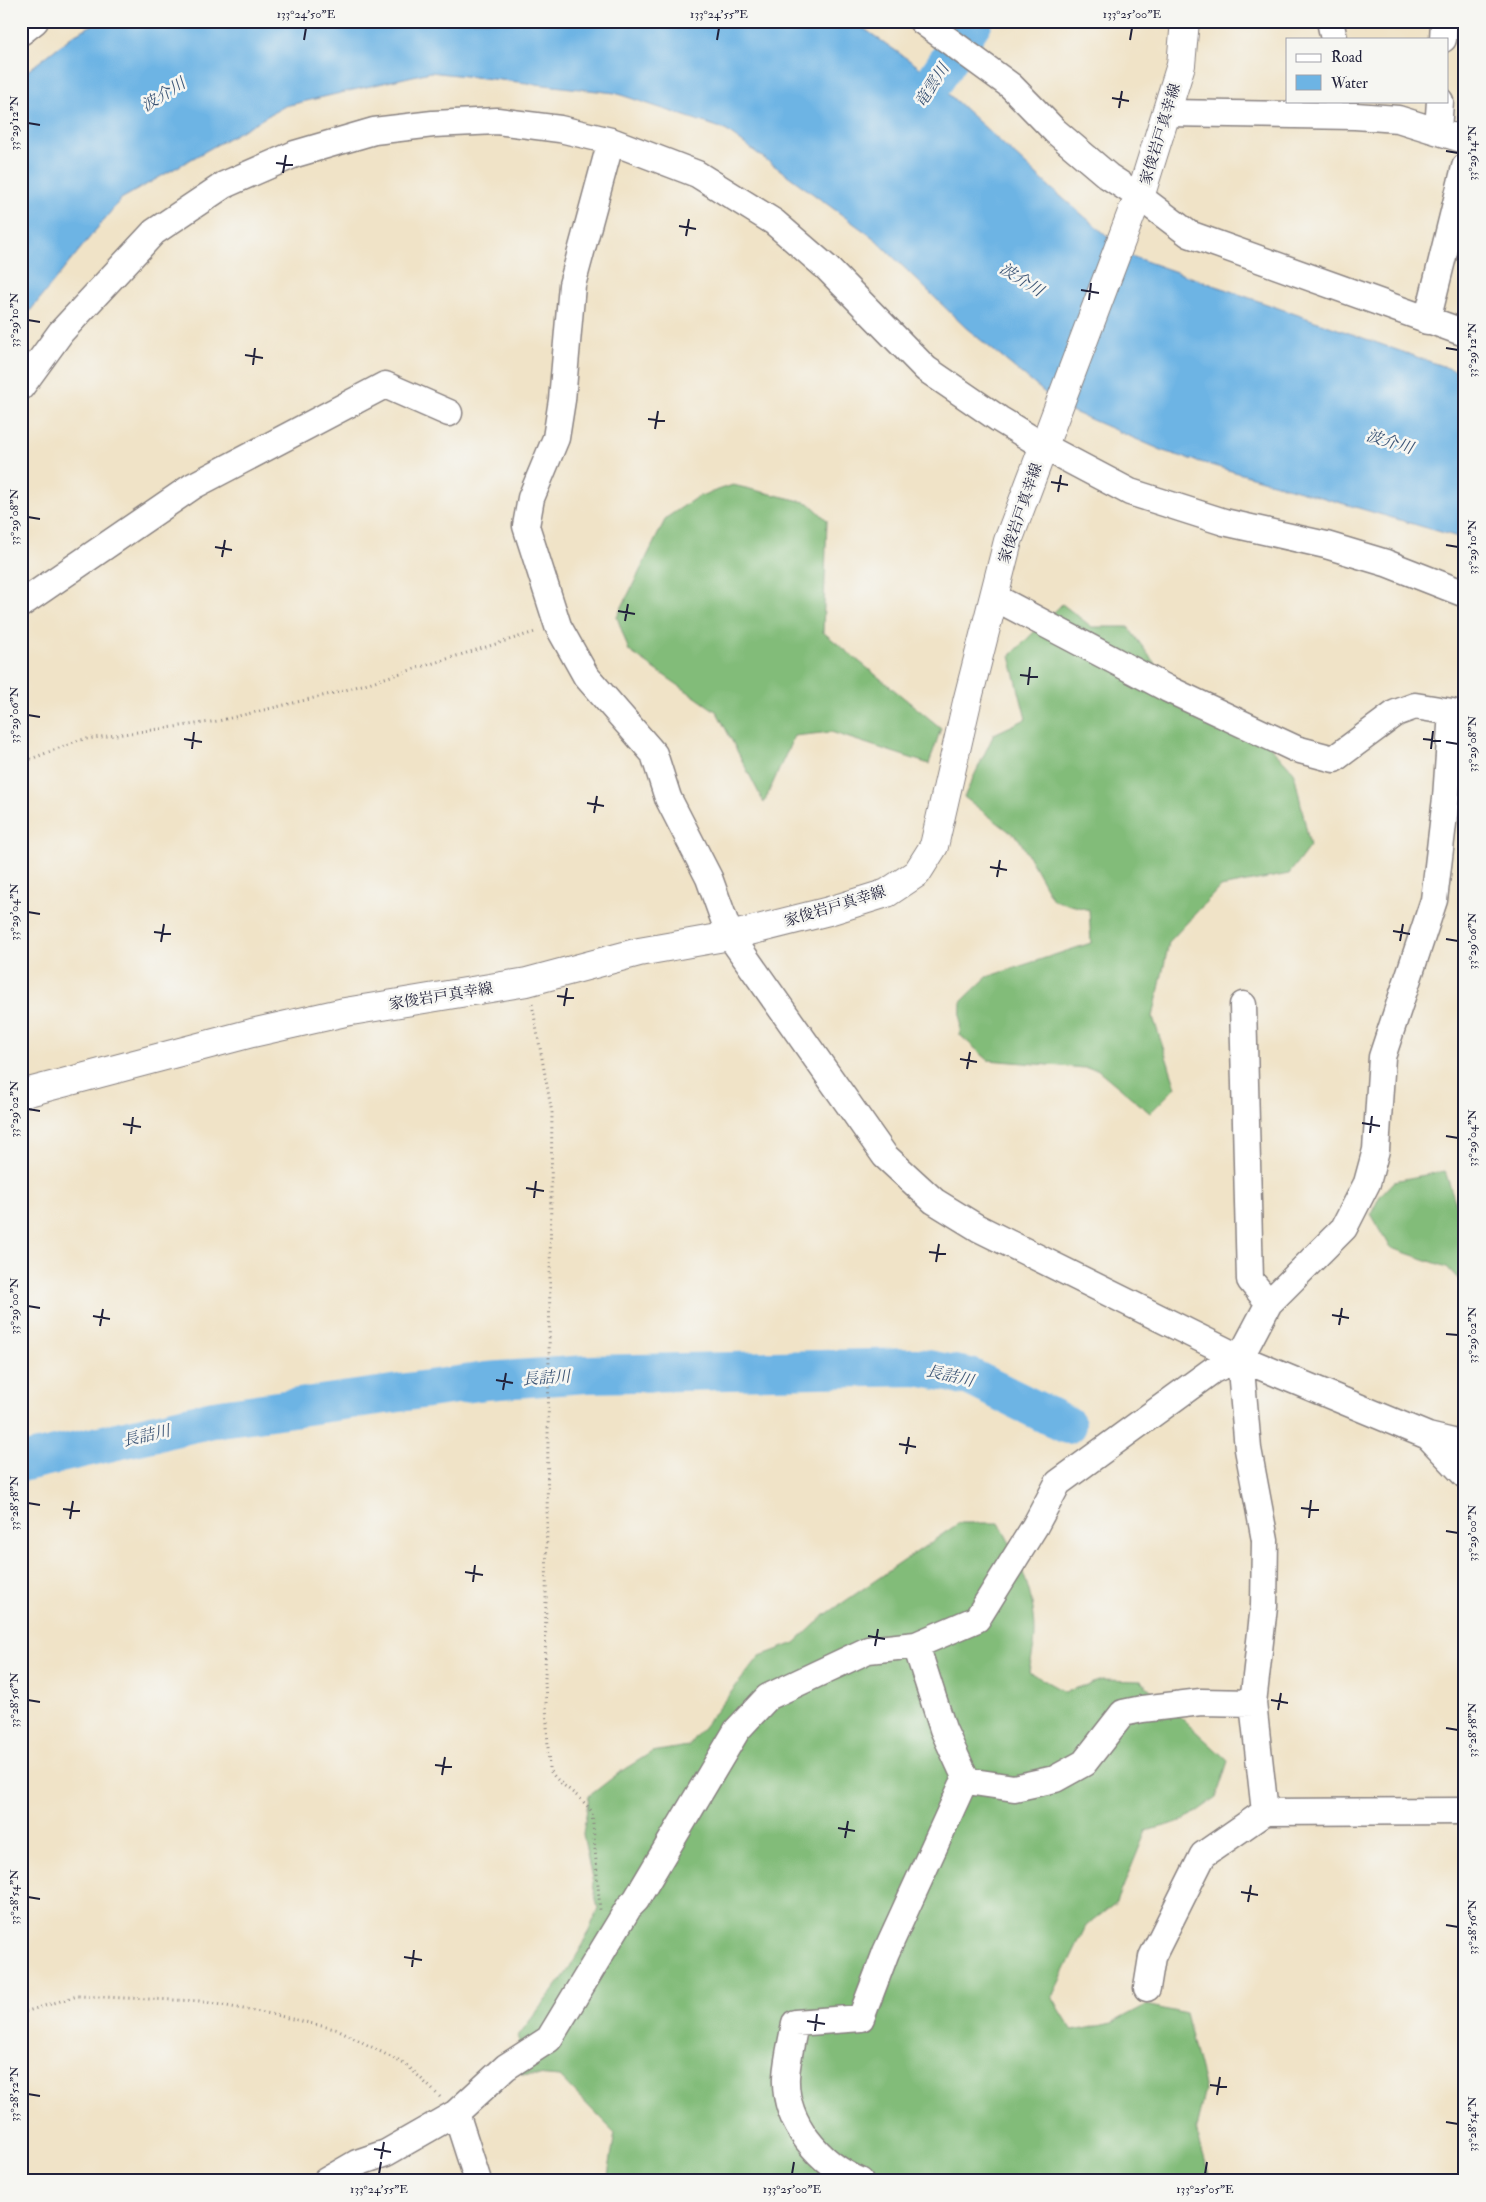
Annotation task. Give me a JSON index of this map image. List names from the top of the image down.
{
  "streets": {
    "main road": ["家俊岩戸真幸線"]
  },
  "water": ["竜雲川", "波介川", "長詰川"],
  "legend": ["Road", "Water"],
  "coordinates": [
    "133°24'50\"E",
    "133°24'55\"E",
    "133°25'00\"E",
    "33°29'12\"N",
    "33°29'14\"N",
    "33°29'10\"N",
    "33°29'08\"N",
    "33°29'06\"N",
    "33°29'04\"N",
    "33°29'02\"N",
    "33°29'00\"N",
    "33°28'58\"N",
    "33°28'56\"N",
    "33°28'54\"N",
    "33°28'52\"N",
    "133°25'05\"E"
  ]
}
